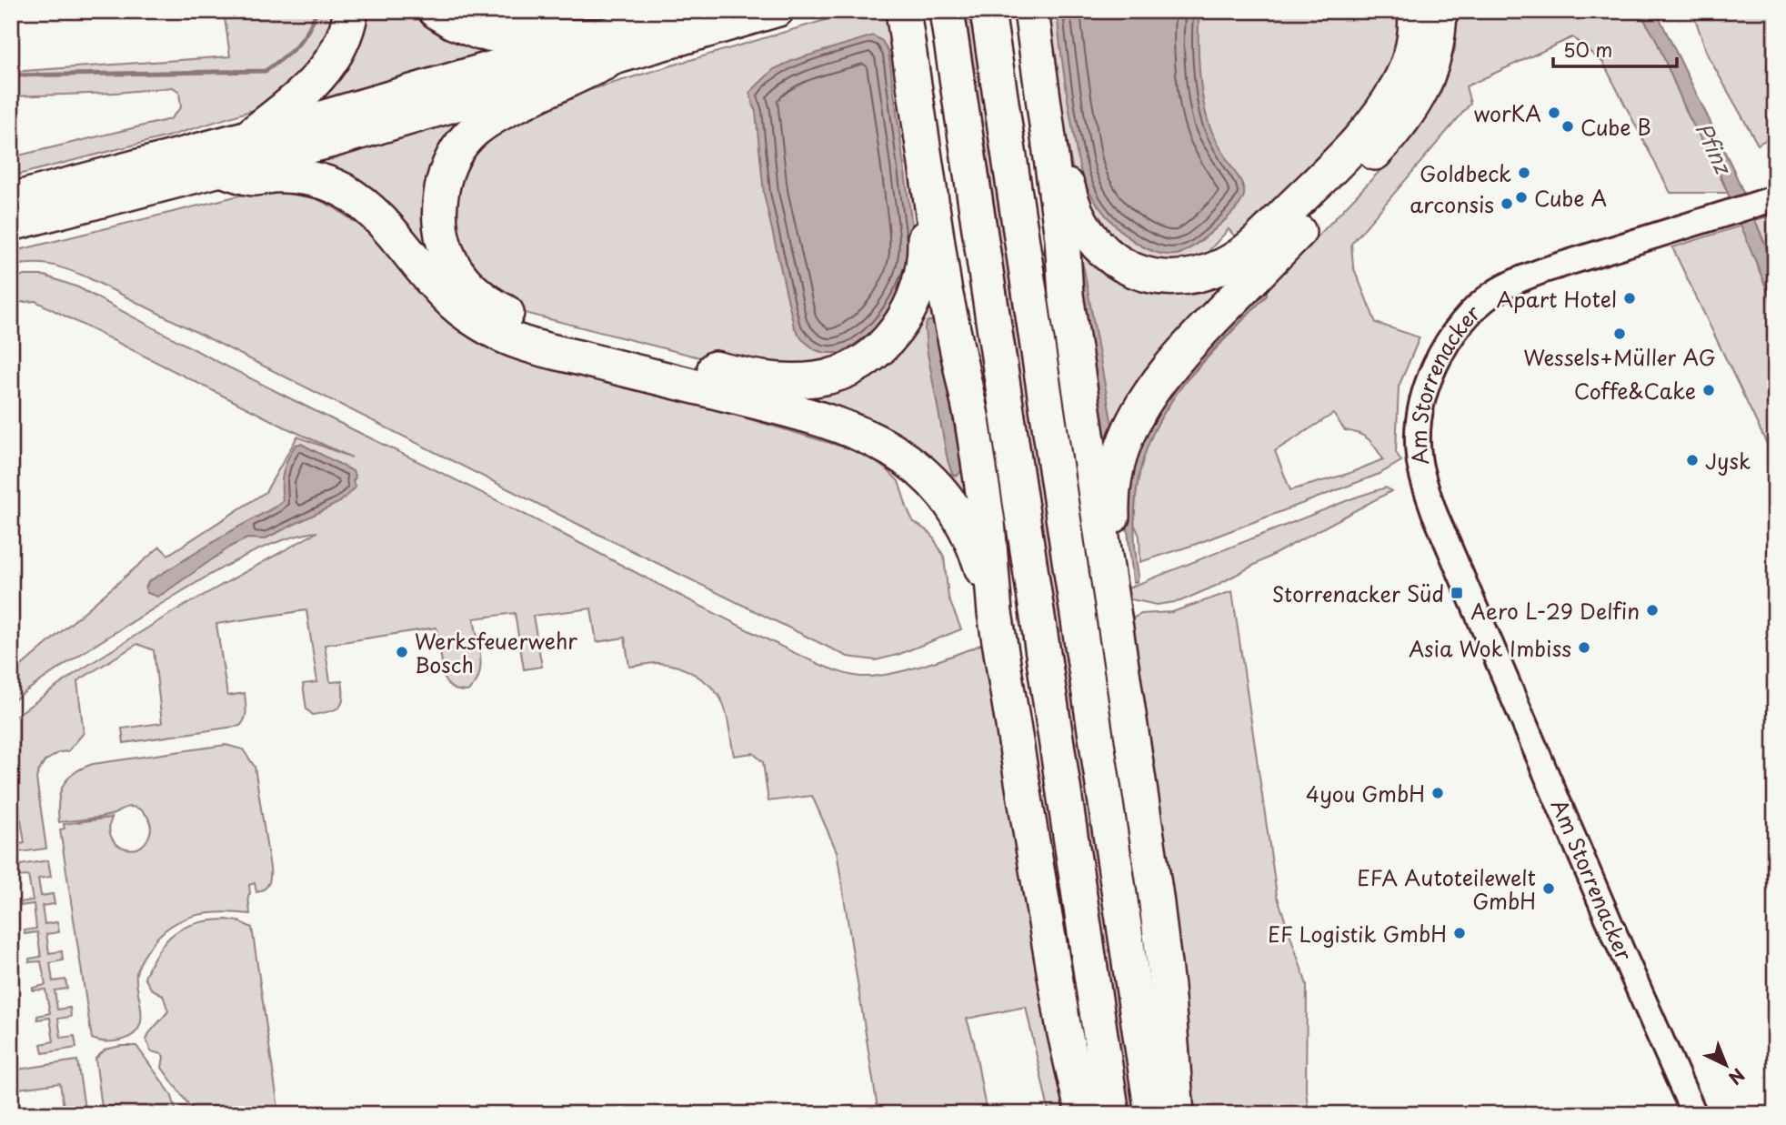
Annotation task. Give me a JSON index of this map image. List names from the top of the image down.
{
  "streets": {
    "street": ["Am Storrenacker"]
  },
  "water": ["Pfinz"],
  "places": {
    "other": [
      "worKA",
      "Cube B",
      "Goldbeck",
      "Cube A",
      "arconsis",
      "Apart Hotel",
      "Wessels+Müller AG",
      "Coffe&Cake",
      "Jysk",
      "Aero L-29 Delfin",
      "Asia Wok Imbiss",
      "Werksfeuerwehr Bosch",
      "4you GmbH",
      "EFA Autoteilewelt GmbH",
      "EF Logistik GmbH"
    ],
    "transit": ["Storrenacker Süd"]
  },
  "scale_bar": "50 m",
  "north": "bottom right"
}
